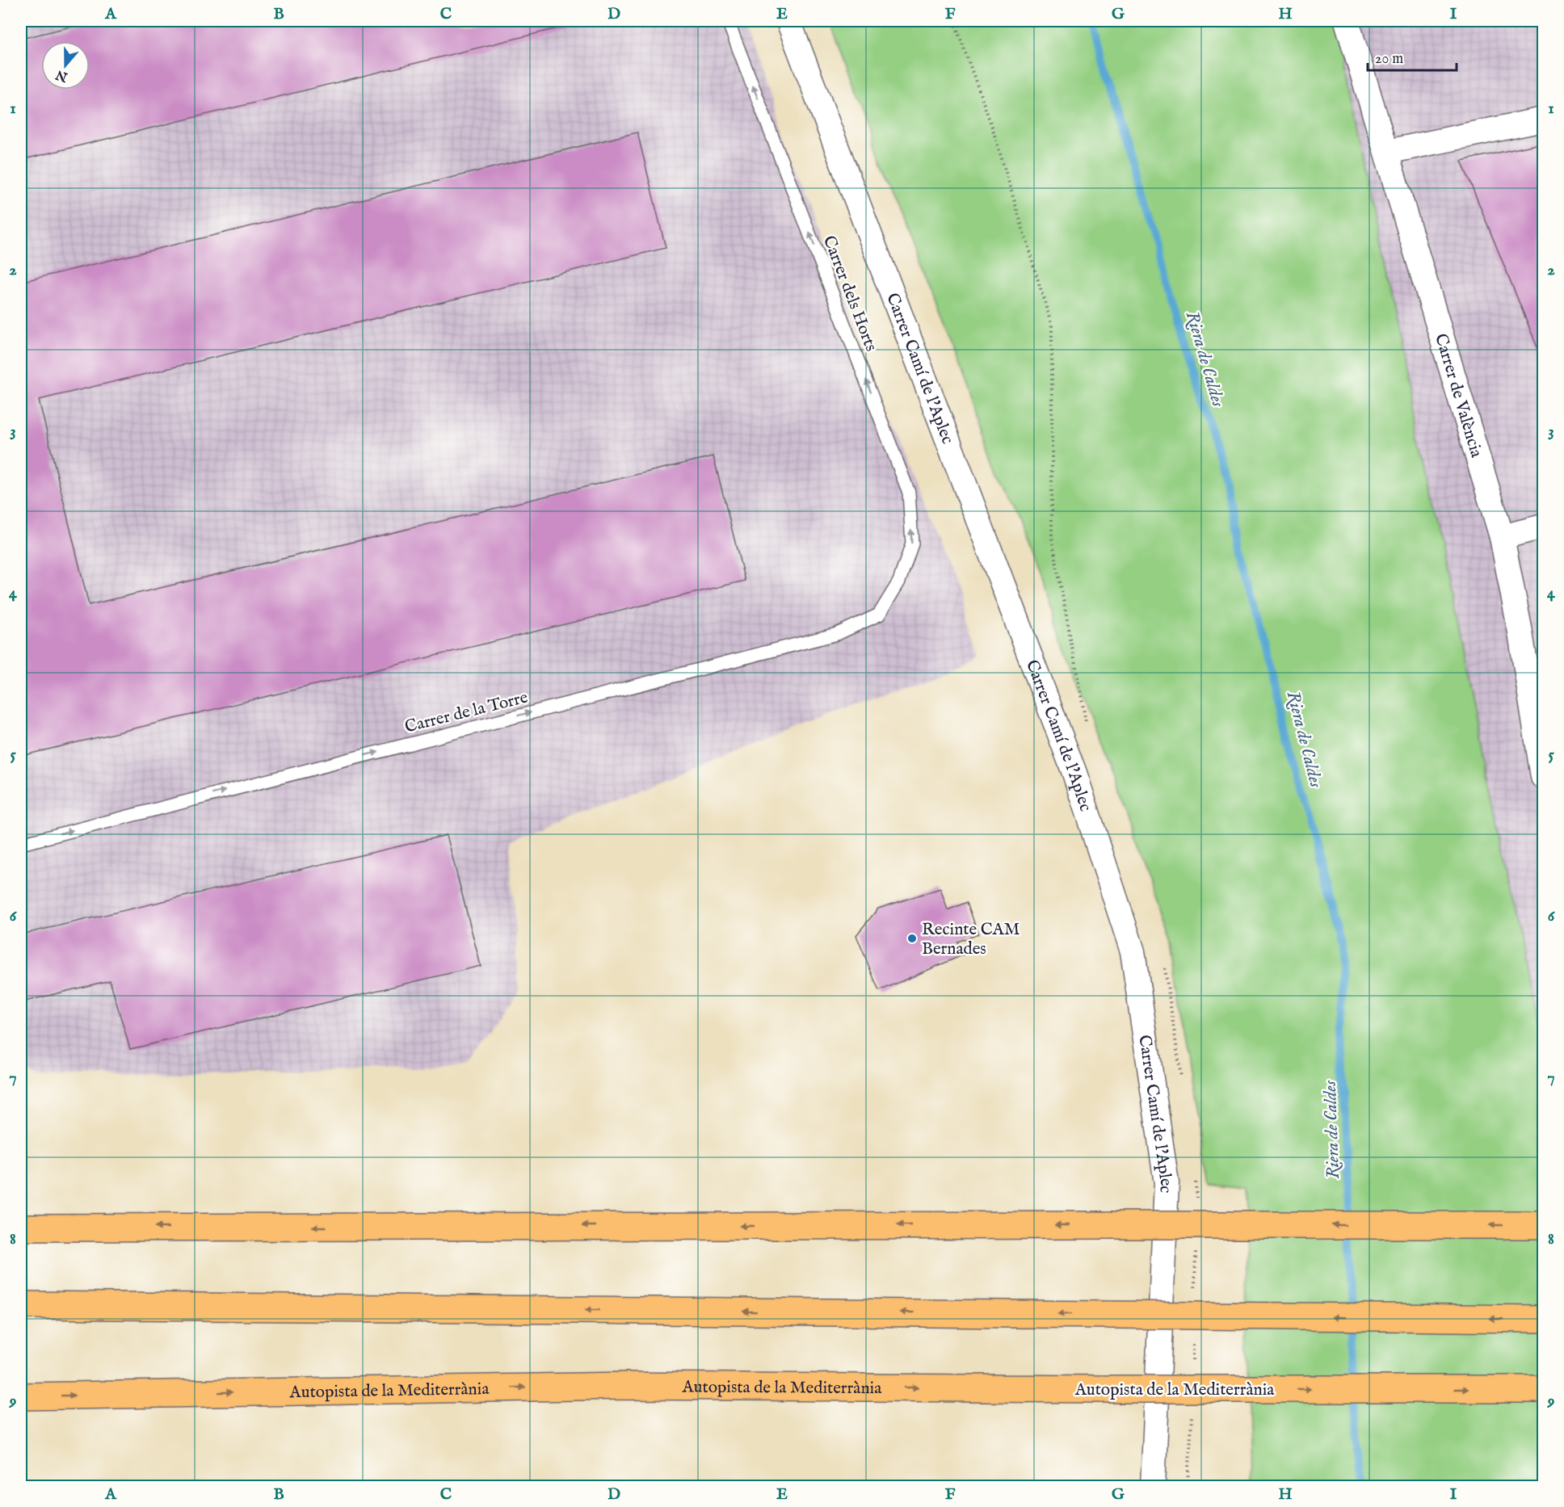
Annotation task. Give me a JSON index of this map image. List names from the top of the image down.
{
  "streets": {
    "highway": ["Autopista de la Mediterrània"],
    "street": ["Carrer Camí de l'Aplec", "Carrer de València"],
    "lane": ["Carrer dels Horts", "Carrer de la Torre"]
  },
  "crossings": [
    ["Carrer dels Horts", "Carrer de la Torre"]
  ],
  "one_way": ["Carrer dels Horts", "Carrer de la Torre"],
  "water": ["Riera de Caldes"],
  "places": ["Recinte CAM Bernades"],
  "scale_bar": "20 m",
  "north": "bottom",
  "grid": {
    "columns": [
      "A",
      "B",
      "C",
      "D",
      "E",
      "F",
      "G",
      "H",
      "I"
    ],
    "rows": [
      "1",
      "2",
      "3",
      "4",
      "5",
      "6",
      "7",
      "8",
      "9"
    ]
  }
}
